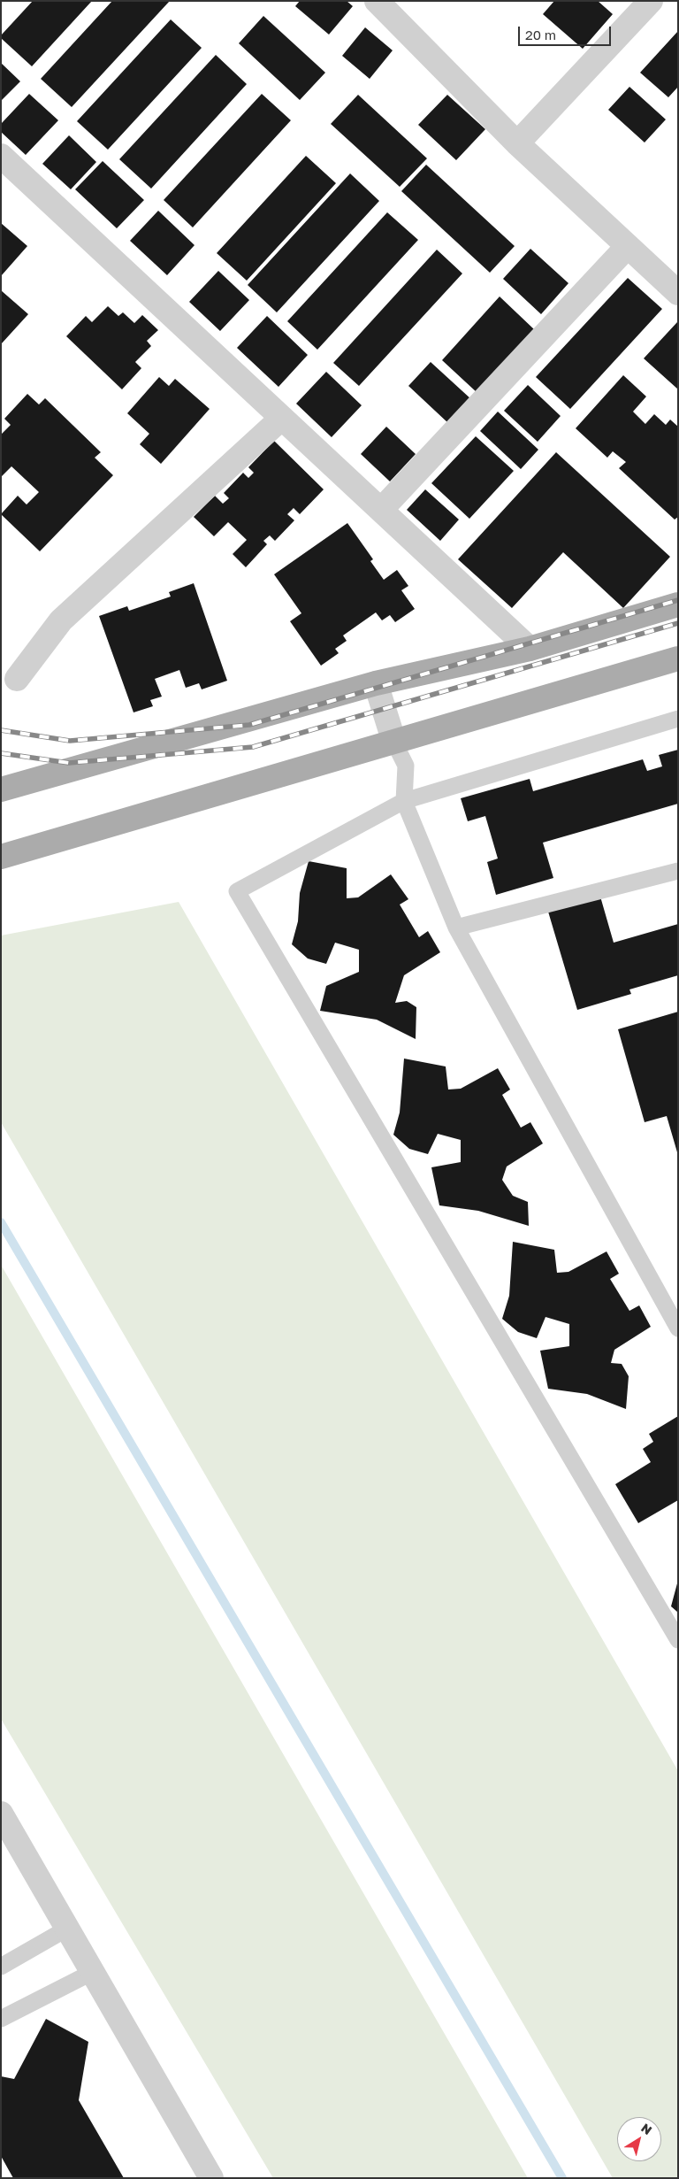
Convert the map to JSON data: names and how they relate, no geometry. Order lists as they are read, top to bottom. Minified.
{"scale_bar":"20 m","north":"top right"}
